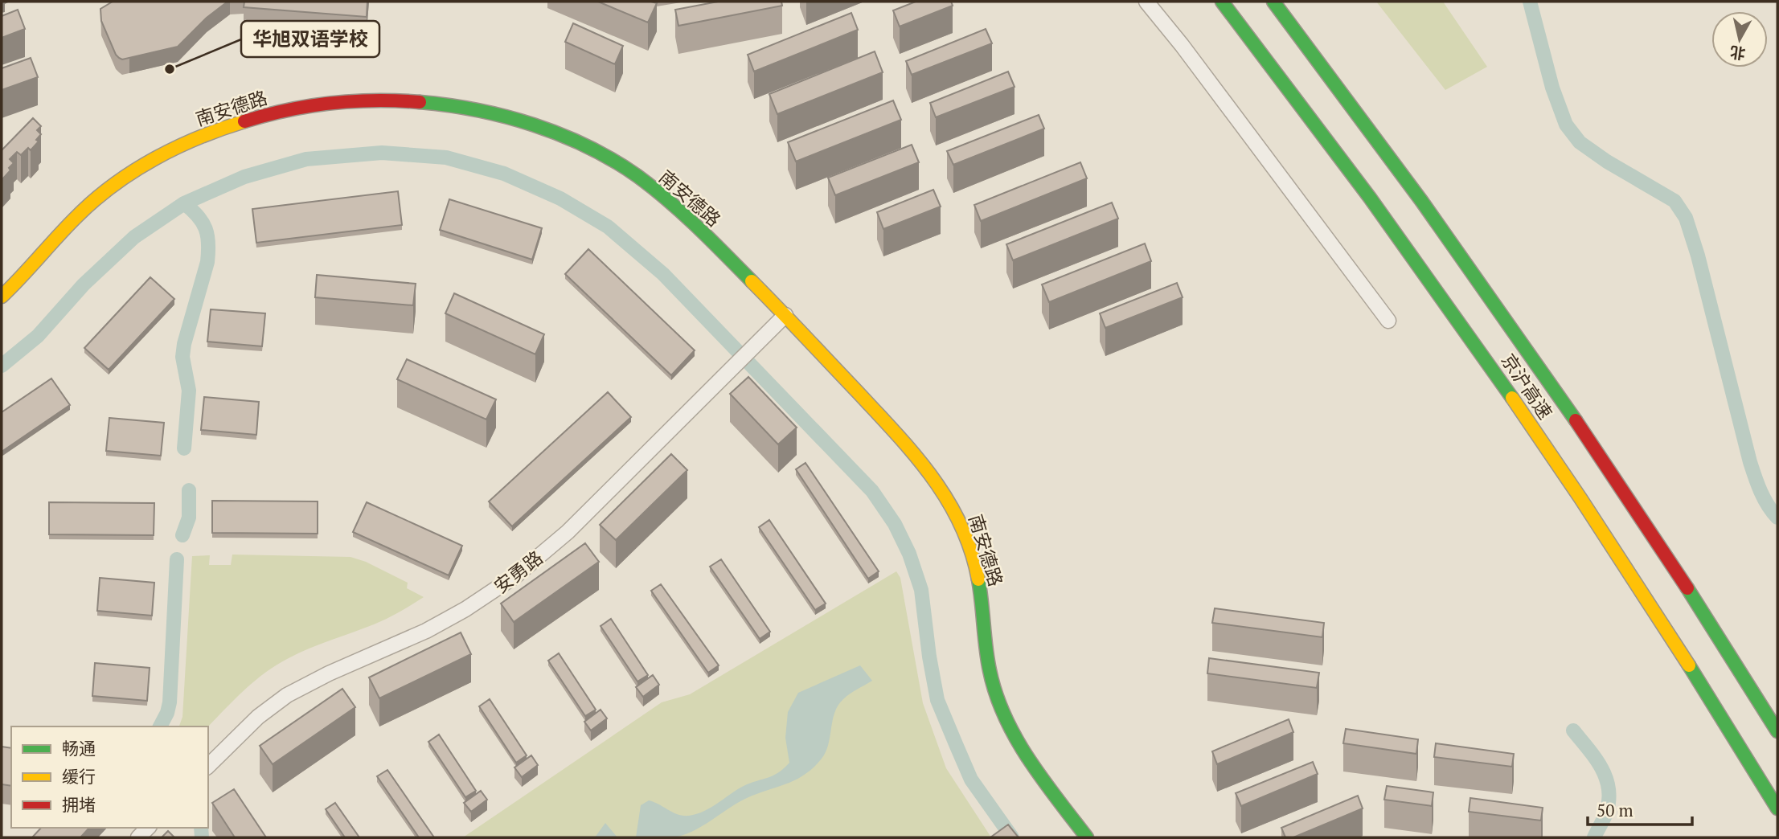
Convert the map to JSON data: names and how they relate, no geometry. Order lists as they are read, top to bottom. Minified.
{"streets":{"main road":["南安德路","京沪高速"],"street":["安勇路"]},"crossings":[["南安德路","安勇路"]],"places":["华旭双语学校"],"legend":["畅通","缓行","拥堵"],"scale_bar":"50 m","north":"bottom"}
